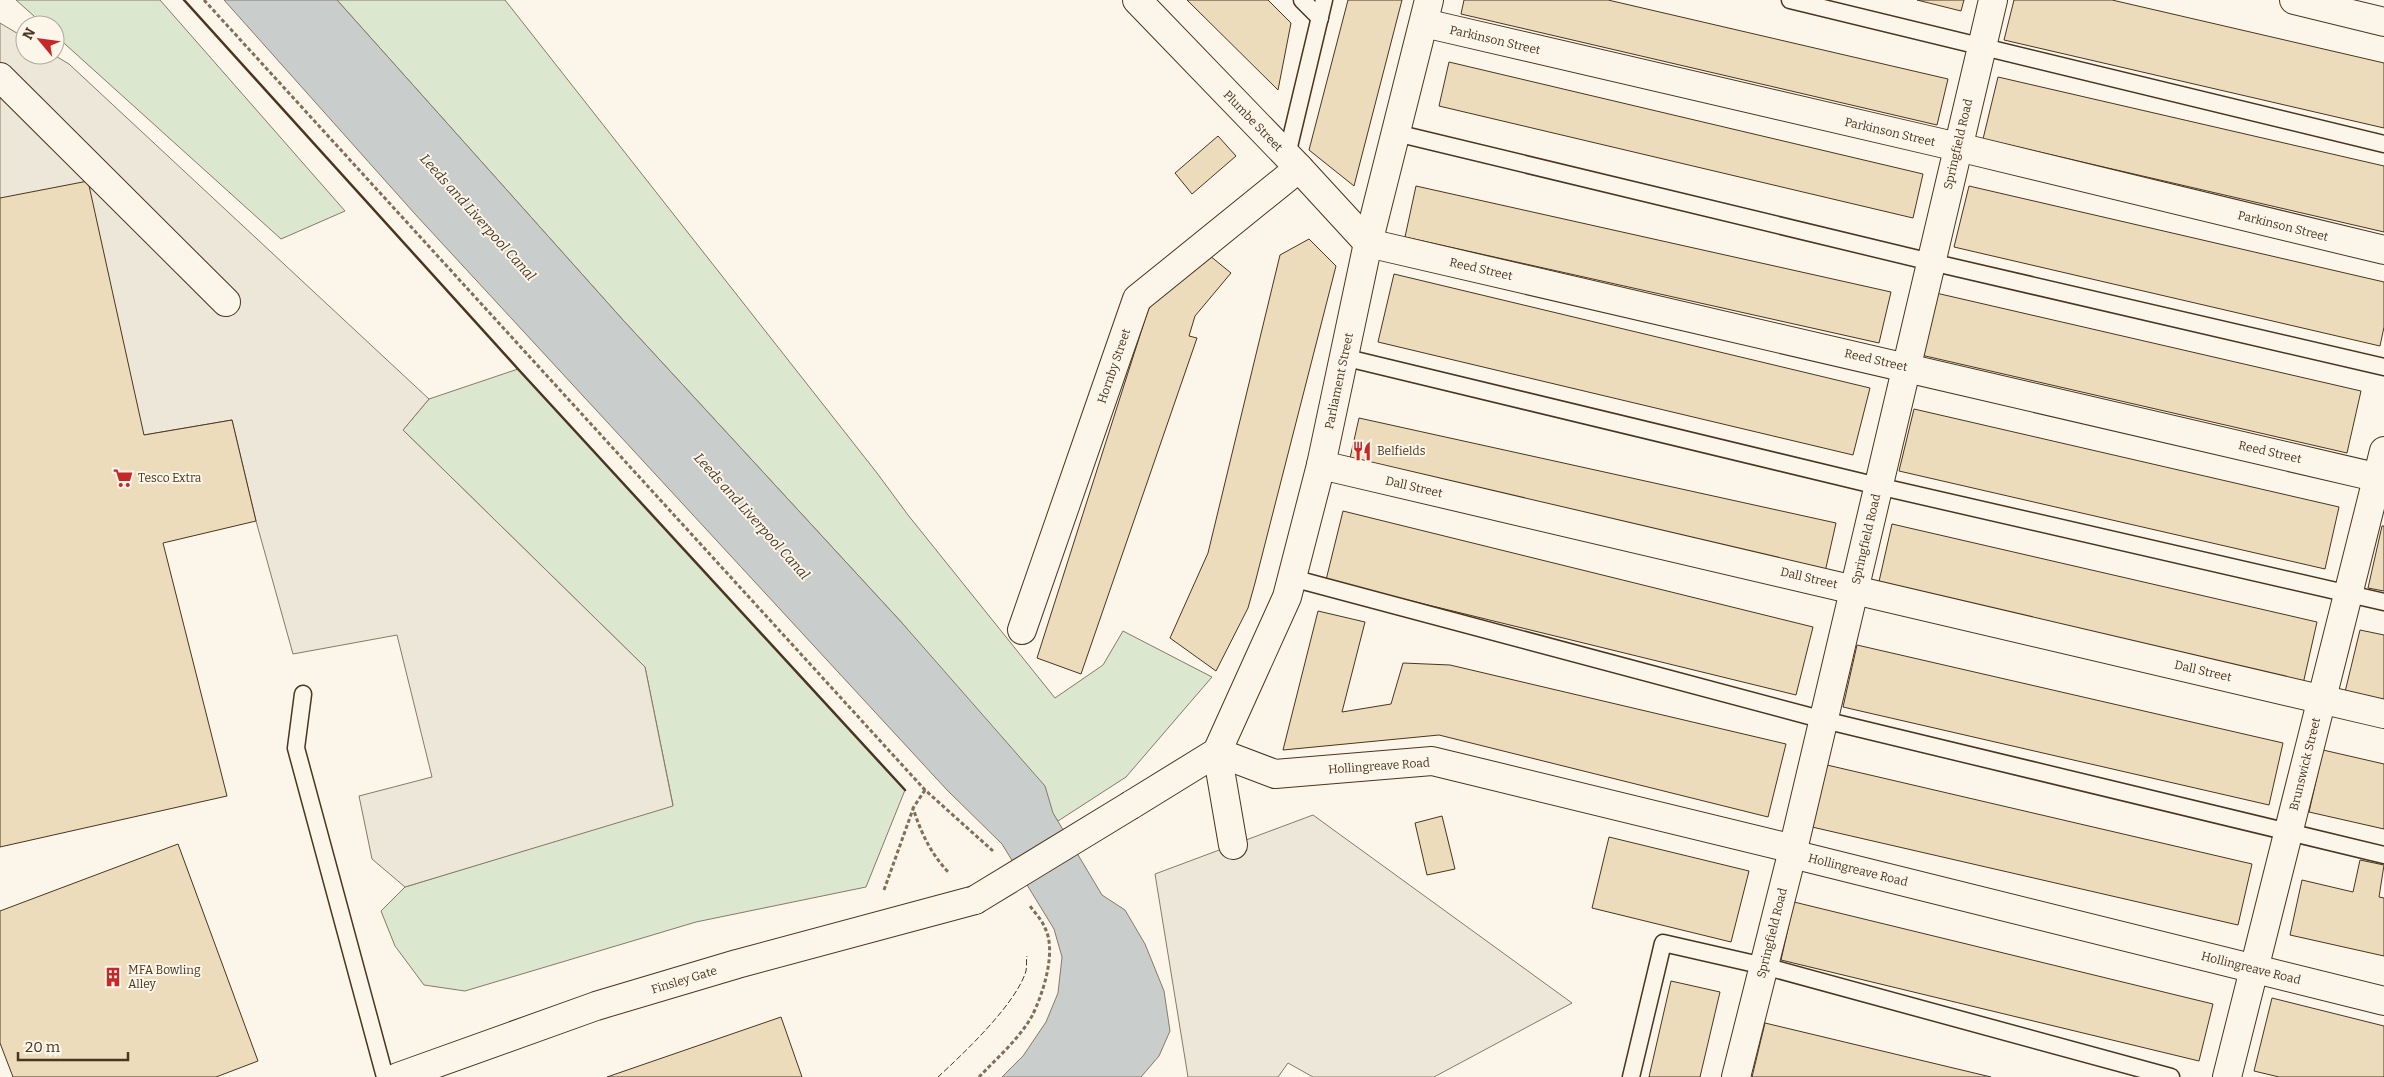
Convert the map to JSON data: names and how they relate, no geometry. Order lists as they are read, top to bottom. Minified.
{"streets":{"street":["Parkinson Street","Plumbe Street","Springfield Road","Reed Street","Hornby Street","Parliament Street","Dall Street","Brunswick Street","Hollingreave Road","Finsley Gate"]},"crossings":[["Parkinson Street","Springfield Road"],["Parkinson Street","Parliament Street"],["Plumbe Street","Reed Street"],["Plumbe Street","Hornby Street"],["Plumbe Street","Parliament Street"],["Springfield Road","Reed Street"],["Springfield Road","Dall Street"],["Springfield Road","Hollingreave Road"],["Reed Street","Parliament Street"],["Reed Street","Brunswick Street"],["Parliament Street","Dall Street"],["Parliament Street","Hollingreave Road"],["Parliament Street","Finsley Gate"],["Dall Street","Brunswick Street"],["Brunswick Street","Hollingreave Road"],["Hollingreave Road","Finsley Gate"]],"water":["Leeds and Liverpool Canal"],"places":{"restaurant":["Belfields"],"supermarket":["Tesco Extra"],"building":["MFA Bowling Alley"]},"scale_bar":"20 m","north":"top left"}
